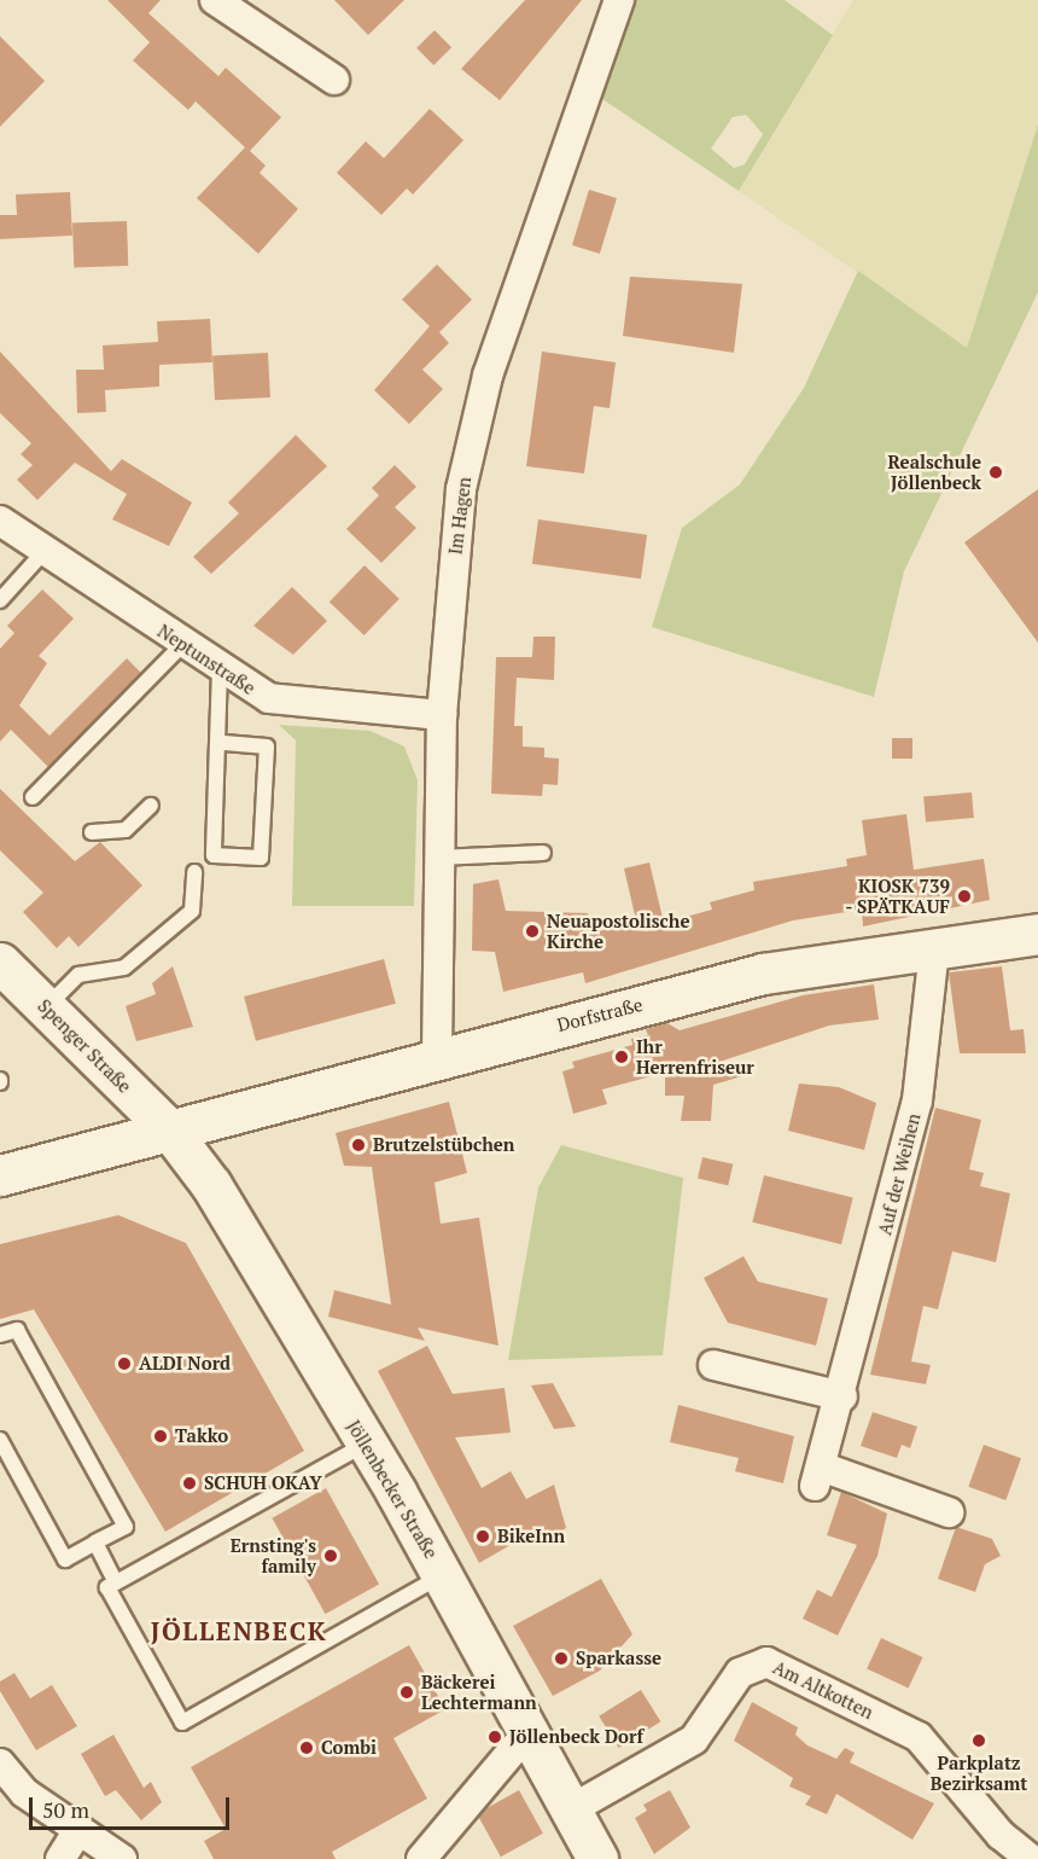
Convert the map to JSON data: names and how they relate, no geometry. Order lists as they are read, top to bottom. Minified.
{"streets":{"main road":["Dorfstraße","Spenger Straße","Jöllenbecker Straße"],"street":["Im Hagen","Neptunstraße","Auf der Weihen","Am Altkotten"]},"crossings":[["Im Hagen","Neptunstraße"],["Im Hagen","Dorfstraße"],["Dorfstraße","Spenger Straße"],["Dorfstraße","Auf der Weihen"],["Dorfstraße","Jöllenbecker Straße"],["Spenger Straße","Jöllenbecker Straße"],["Jöllenbecker Straße","Am Altkotten"]],"districts":["JÖLLENBECK"],"places":["Realschule Jöllenbeck","KIOSK 739 - SPÄTKAUF","Neuapostolische Kirche","Ihr Herrenfriseur","Brutzelstübchen","ALDI Nord","Takko","SCHUH OKAY","BikeInn","Ernsting's family","Sparkasse","Bäckerei Lechtermann","Jöllenbeck Dorf","Parkplatz Bezirksamt","Combi"],"scale_bar":"50 m"}
